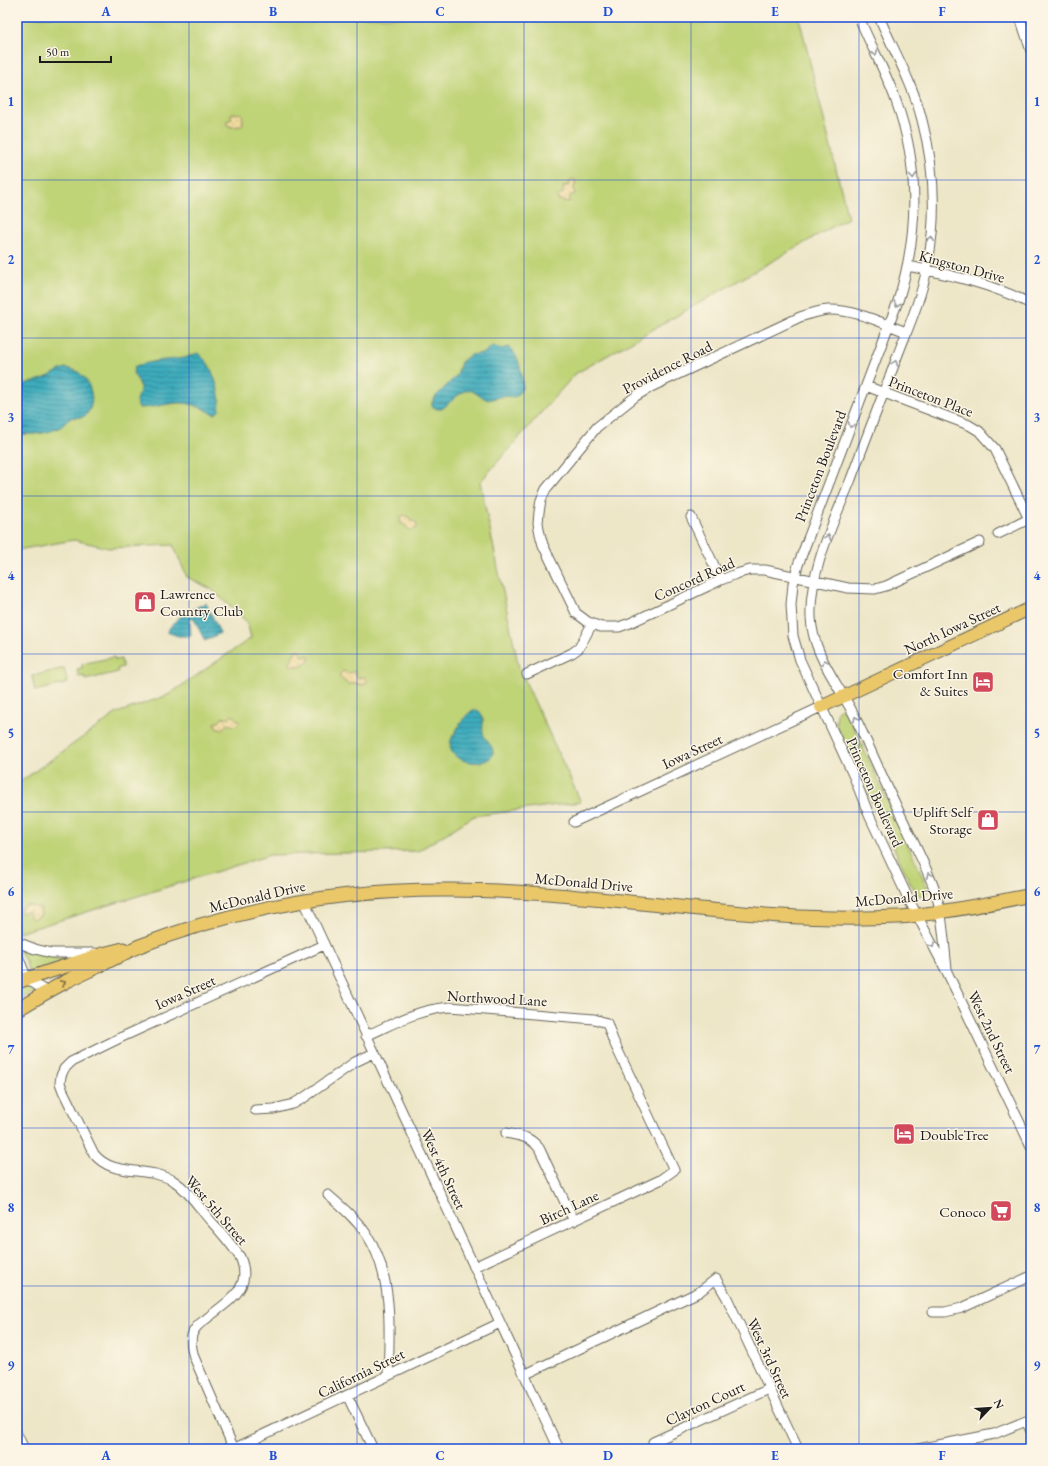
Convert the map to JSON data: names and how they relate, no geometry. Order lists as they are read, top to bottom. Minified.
{"streets":{"highway":["McDonald Drive"],"main road":["North Iowa Street"],"street":["Kingston Drive","Providence Road","Princeton Place","Princeton Boulevard","Concord Road","Iowa Street","Northwood Lane","West 2nd Street","West 4th Street","Birch Lane","West 5th Street","West 3rd Street","California Street","Clayton Court"]},"crossings":[["Kingston Drive","Princeton Boulevard"],["Providence Road","Princeton Boulevard"],["Providence Road","Concord Road"],["Princeton Place","Princeton Boulevard"],["Princeton Boulevard","Concord Road"],["Princeton Boulevard","North Iowa Street"],["Princeton Boulevard","Iowa Street"],["Princeton Boulevard","McDonald Drive"],["Princeton Boulevard","West 2nd Street"],["North Iowa Street","Iowa Street"],["Iowa Street","West 4th Street"],["Iowa Street","West 5th Street"],["McDonald Drive","West 2nd Street"],["McDonald Drive","West 4th Street"],["Northwood Lane","West 4th Street"],["Northwood Lane","Birch Lane"],["West 4th Street","Birch Lane"],["West 4th Street","West 3rd Street"],["West 4th Street","California Street"],["West 5th Street","California Street"],["West 3rd Street","Clayton Court"]],"places":{"shop":["Lawrence Country Club","Uplift Self Storage"],"hotel":["Comfort Inn & Suites","DoubleTree"],"supermarket":["Conoco"]},"scale_bar":"50 m","north":"top right","grid":{"columns":["A","B","C","D","E","F"],"rows":["1","2","3","4","5","6","7","8","9"]}}
